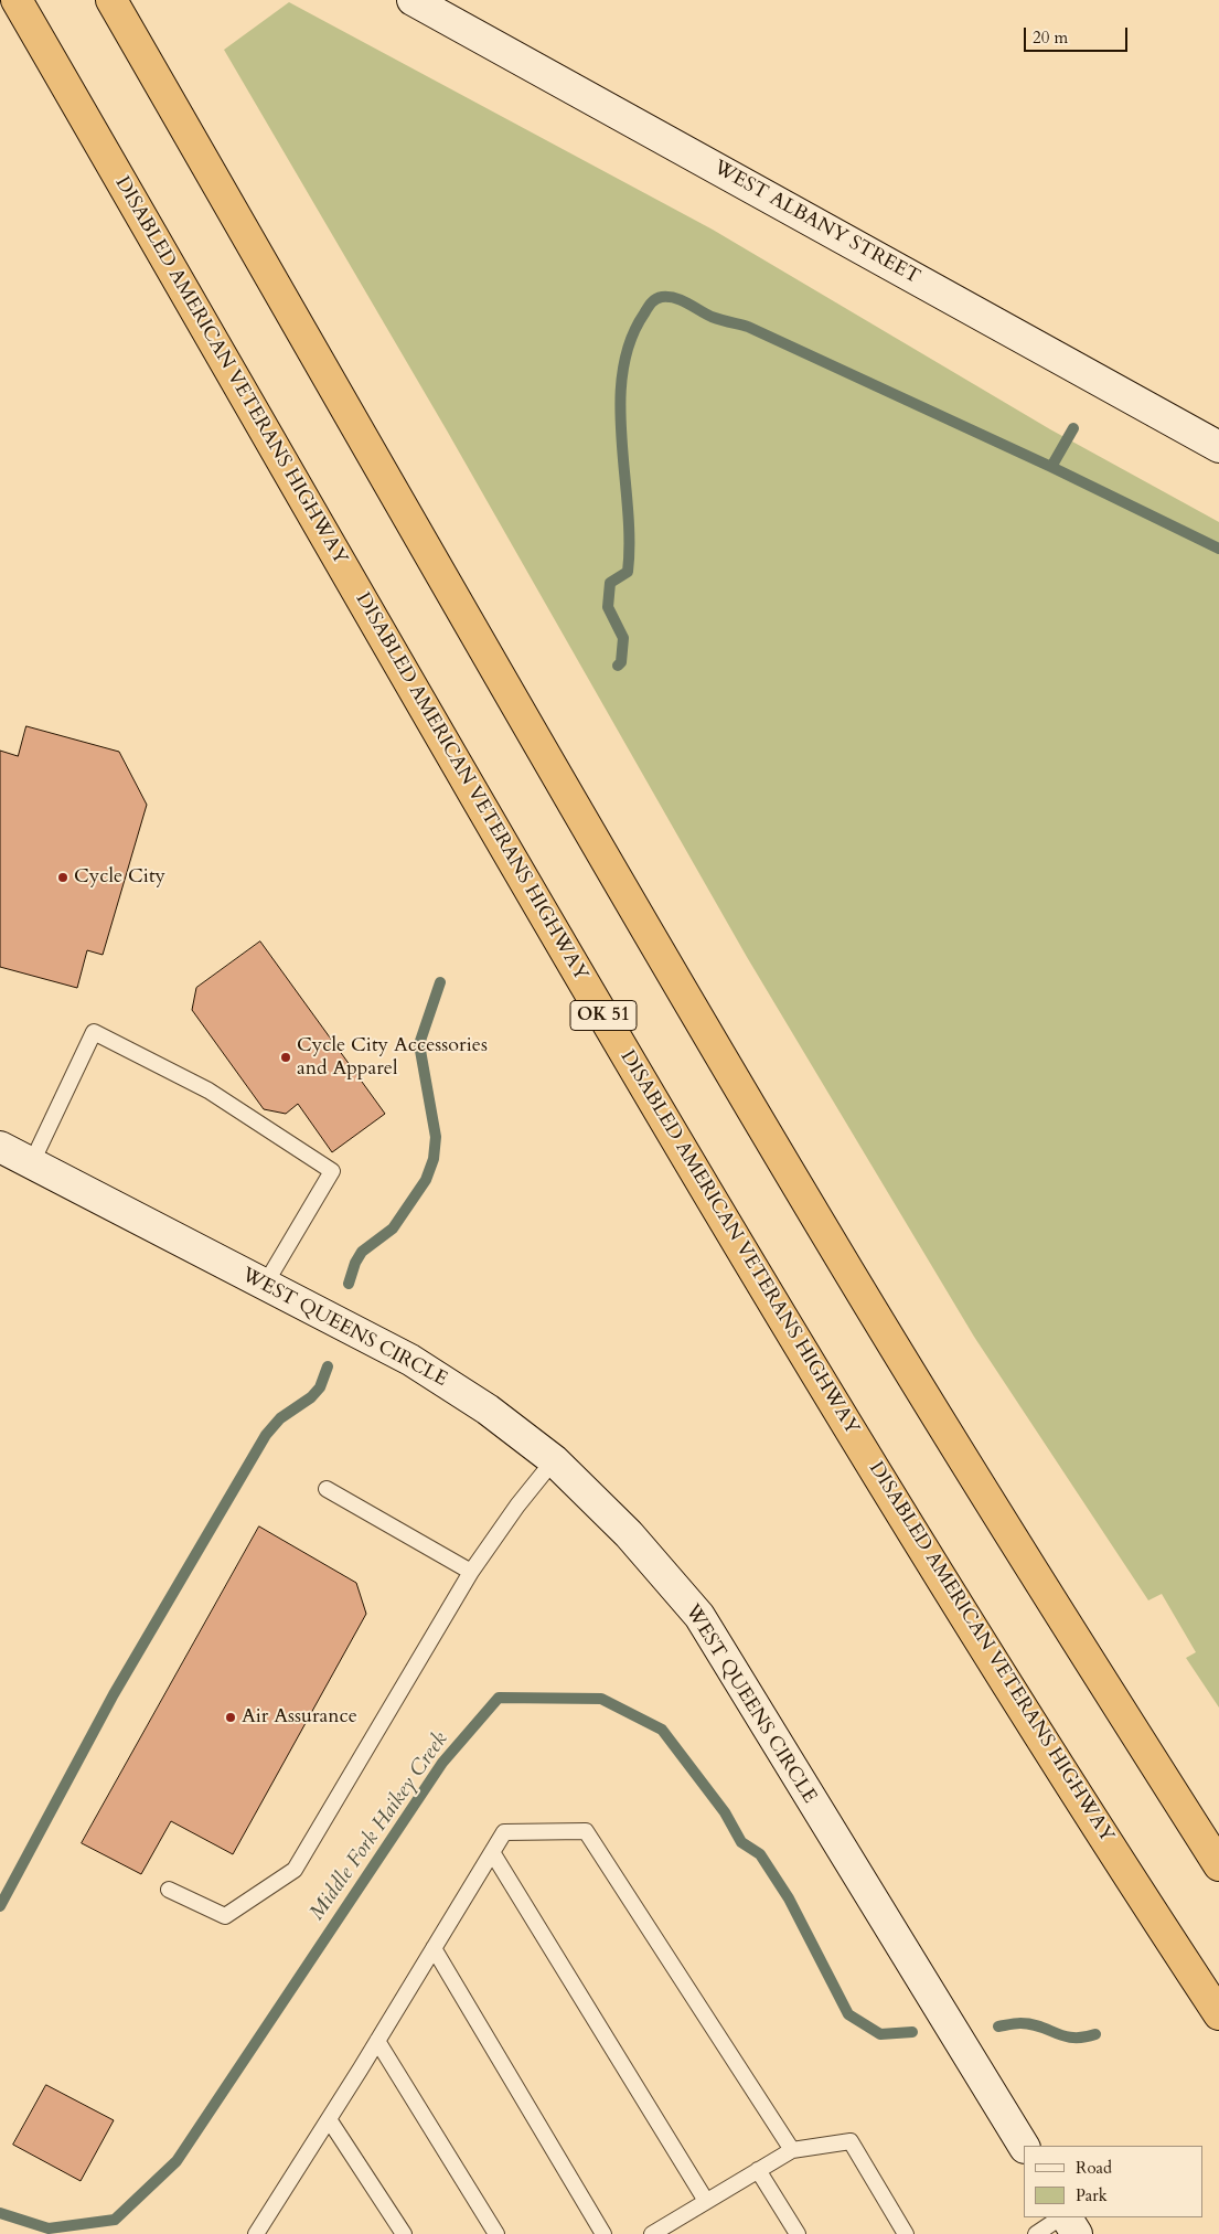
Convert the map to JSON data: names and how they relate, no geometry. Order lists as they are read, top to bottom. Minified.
{"streets":{"highway":["DISABLED AMERICAN VETERANS HIGHWAY","OK 51"],"street":["WEST ALBANY STREET","WEST QUEENS CIRCLE"]},"water":["Middle Fork Haikey Creek"],"places":["Cycle City","Cycle City Accessories and Apparel","Air Assurance"],"legend":["Road","Park"],"scale_bar":"20 m"}
